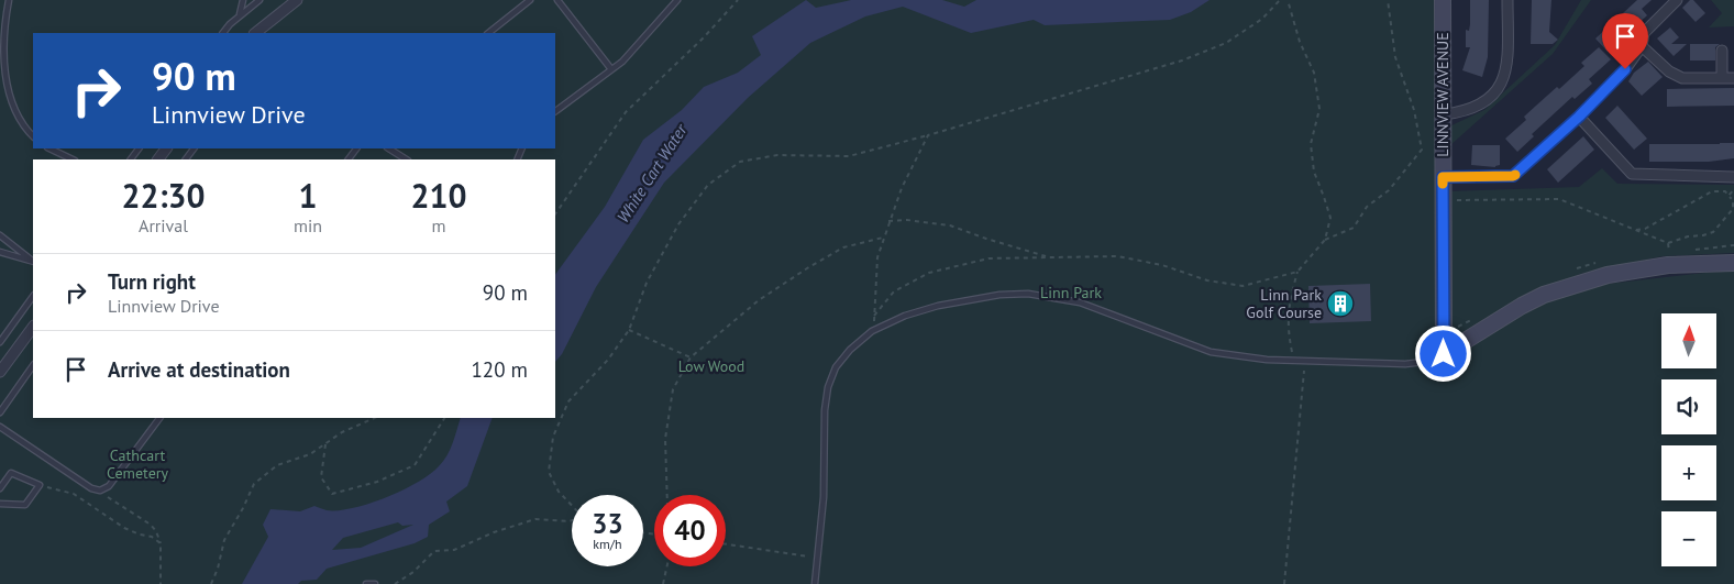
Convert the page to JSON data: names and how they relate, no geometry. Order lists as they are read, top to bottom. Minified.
{"streets":{"street":["LINNVIEW AVENUE"]},"water":["White Cart Water"],"parks":["Linn Park","Low Wood","Cathcart Cemetery"],"places":{"building":["Linn Park Golf Course"]},"north":"top","page":{"turn":["90 m","Linnview Drive"],"eta":["22:30","Arrival","1","min","210","m"],"list":[{"name":"Turn right","note":"Linnview Drive","value":"90 m"},{"name":"Arrive at destination","value":"120 m"}],"map_buttons":["+","−"],"speed":"33 km/h","limit":"40"}}
